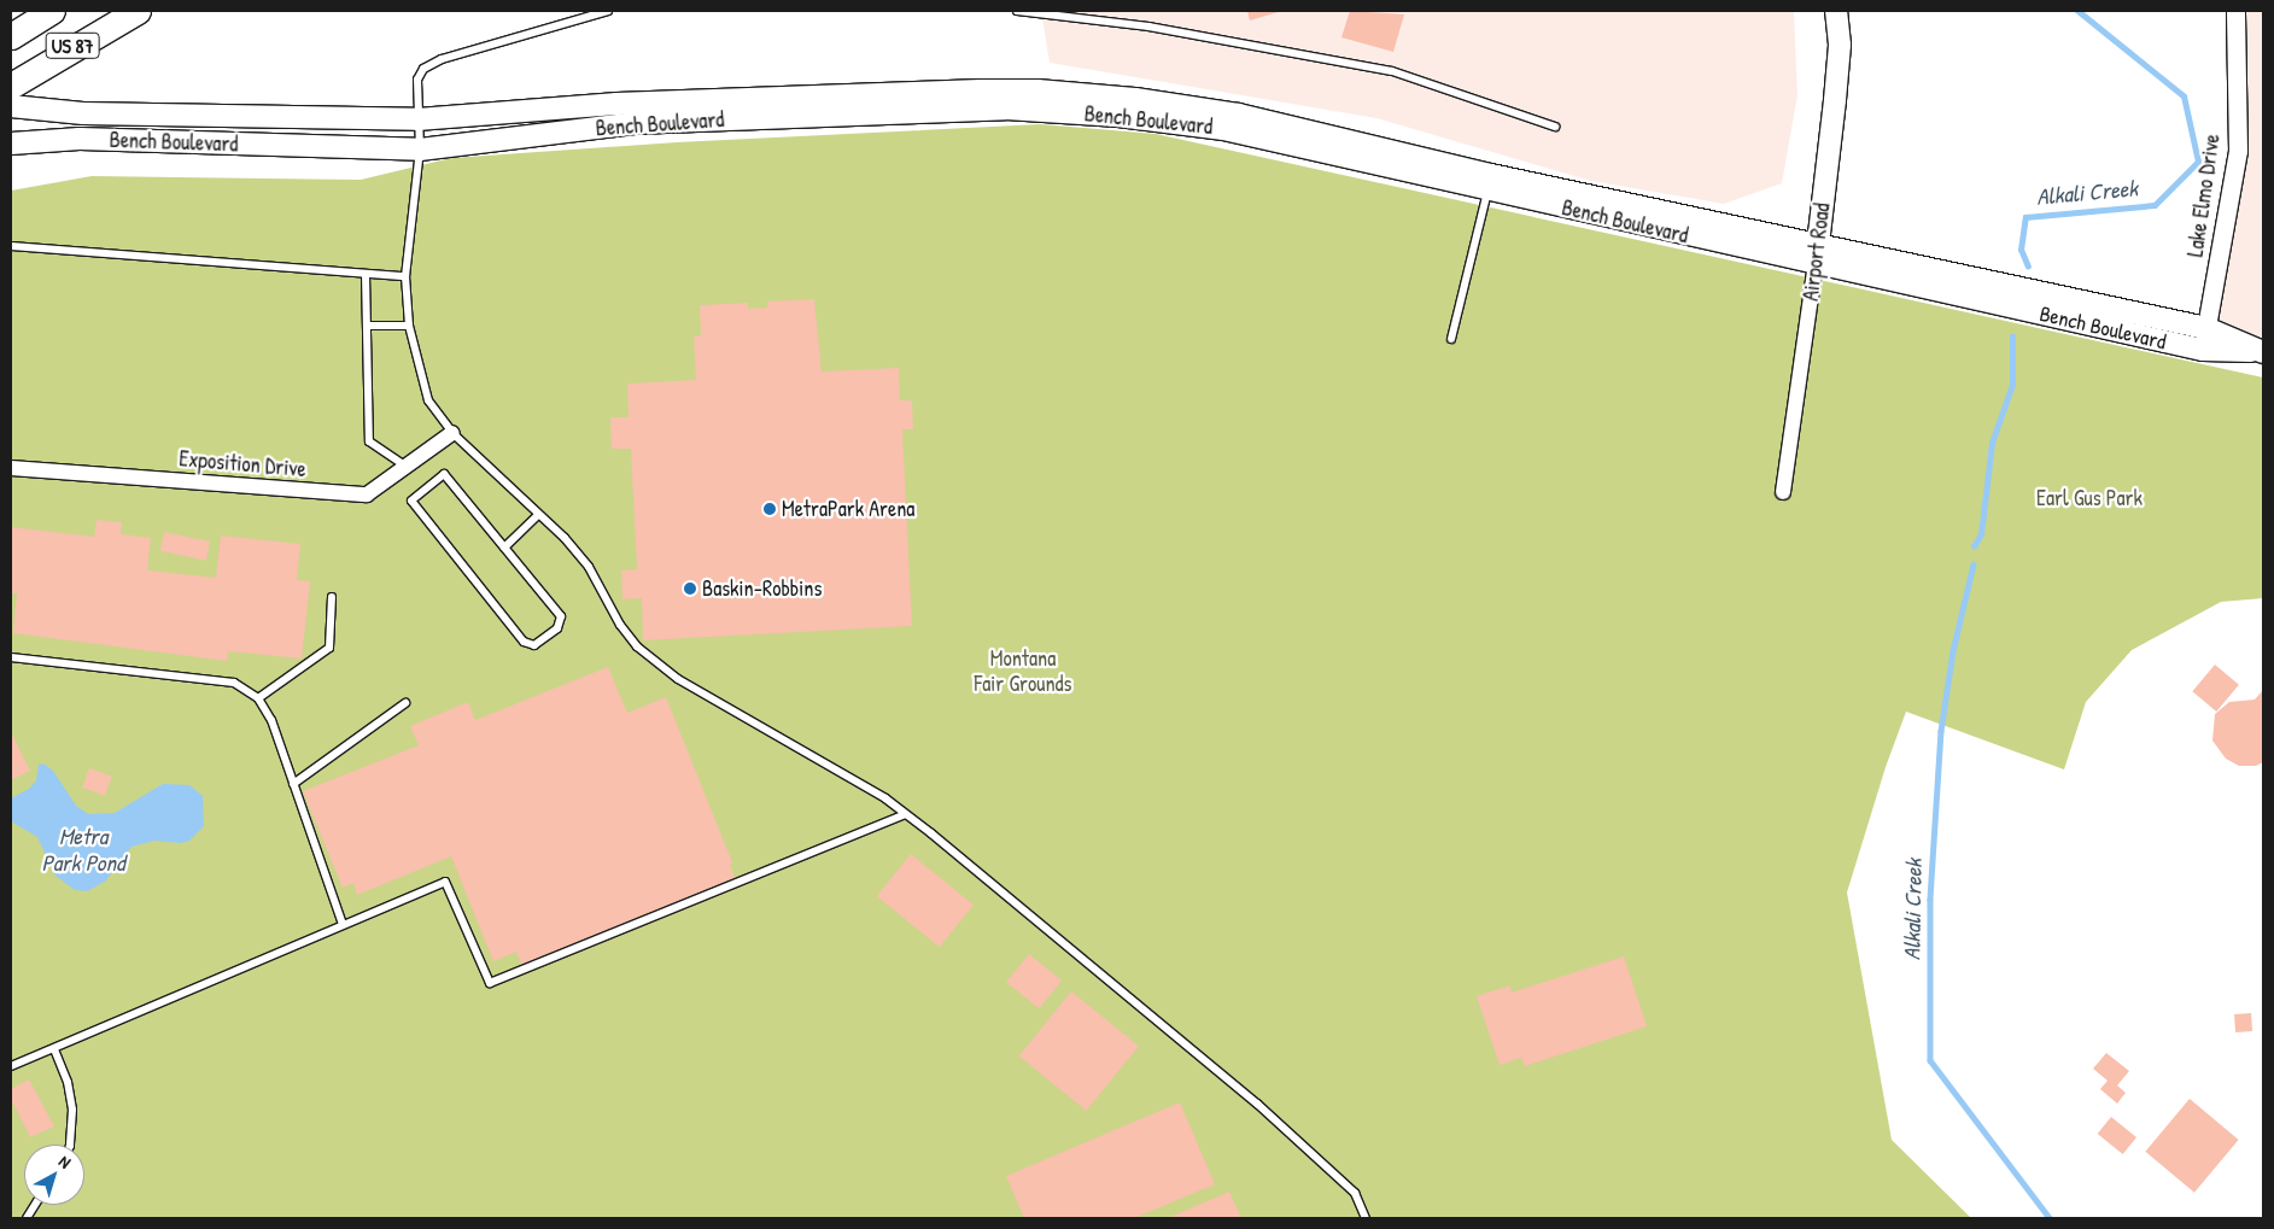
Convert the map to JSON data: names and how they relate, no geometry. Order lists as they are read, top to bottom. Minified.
{"streets":{"highway":["US 87"],"main road":["Bench Boulevard","Airport Road"],"street":["Lake Elmo Drive","Exposition Drive"]},"crossings":[["Bench Boulevard","Lake Elmo Drive"],["Bench Boulevard","Airport Road"]],"water":["Alkali Creek","Metra Park Pond"],"parks":["Earl Gus Park","Montana Fair Grounds"],"places":["MetraPark Arena","Baskin-Robbins"],"north":"top right"}
